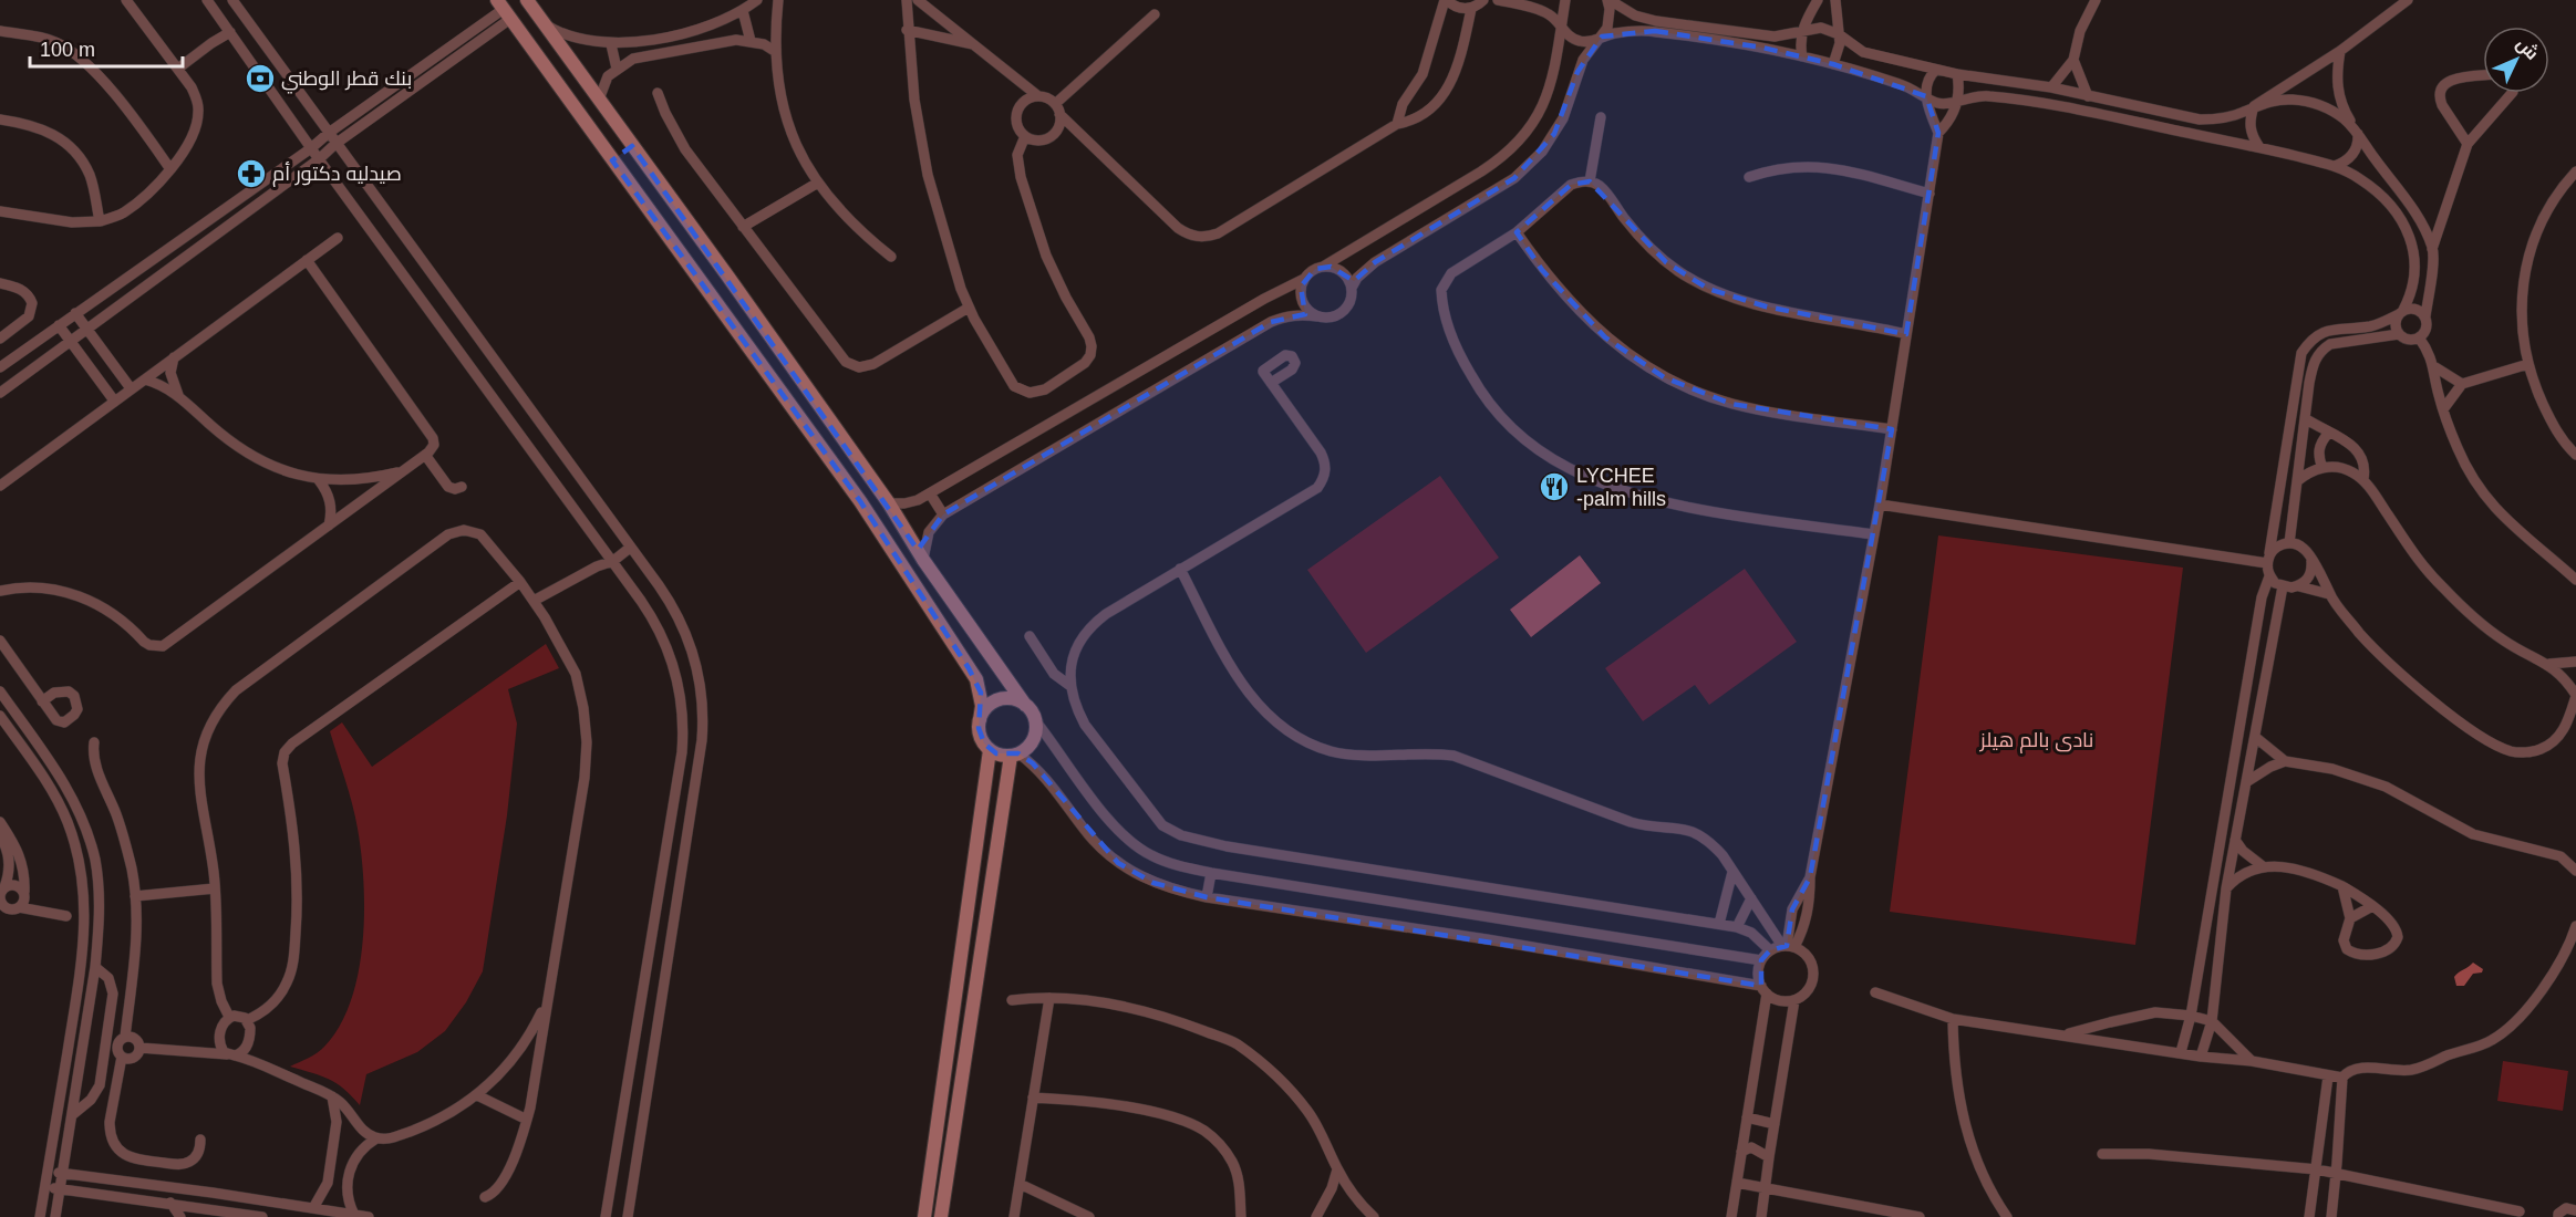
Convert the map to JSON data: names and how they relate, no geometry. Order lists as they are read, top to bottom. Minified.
{"parks":["نادى بالم هيلز"],"places":{"bank":["بنك قطر الوطني"],"pharmacy":["صيدليه دكتور أم"],"restaurant":["LYCHEE -palm hills"]},"scale_bar":"100 m","north":"top right"}
